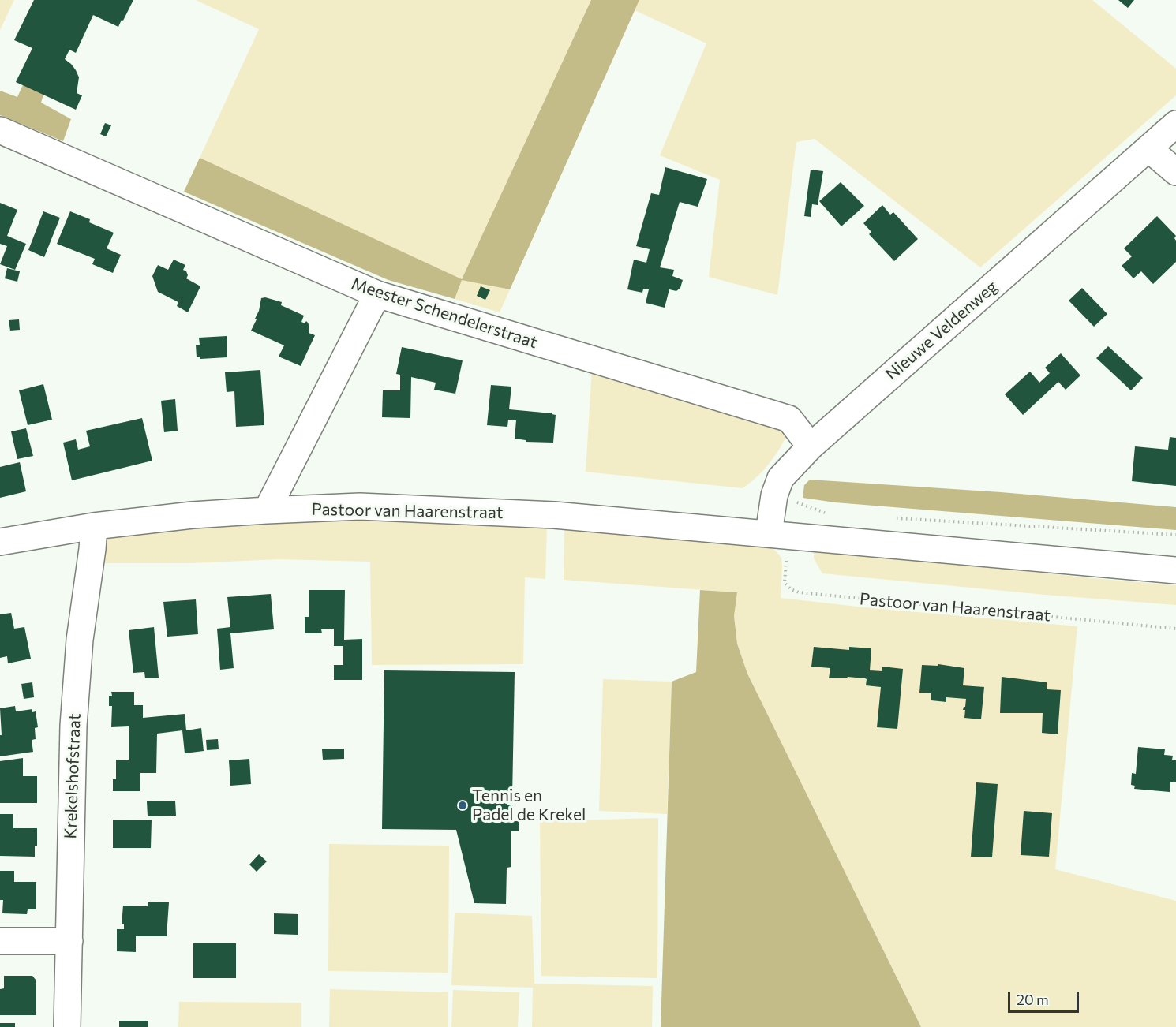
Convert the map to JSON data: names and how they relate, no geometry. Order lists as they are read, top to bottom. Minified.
{"streets":{"street":["Meester Schendelerstraat","Nieuwe Veldenweg","Pastoor van Haarenstraat","Krekelshofstraat"]},"crossings":[["Meester Schendelerstraat","Nieuwe Veldenweg"],["Nieuwe Veldenweg","Pastoor van Haarenstraat"],["Pastoor van Haarenstraat","Krekelshofstraat"]],"places":["Tennis en Padel de Krekel"],"scale_bar":"20 m"}
